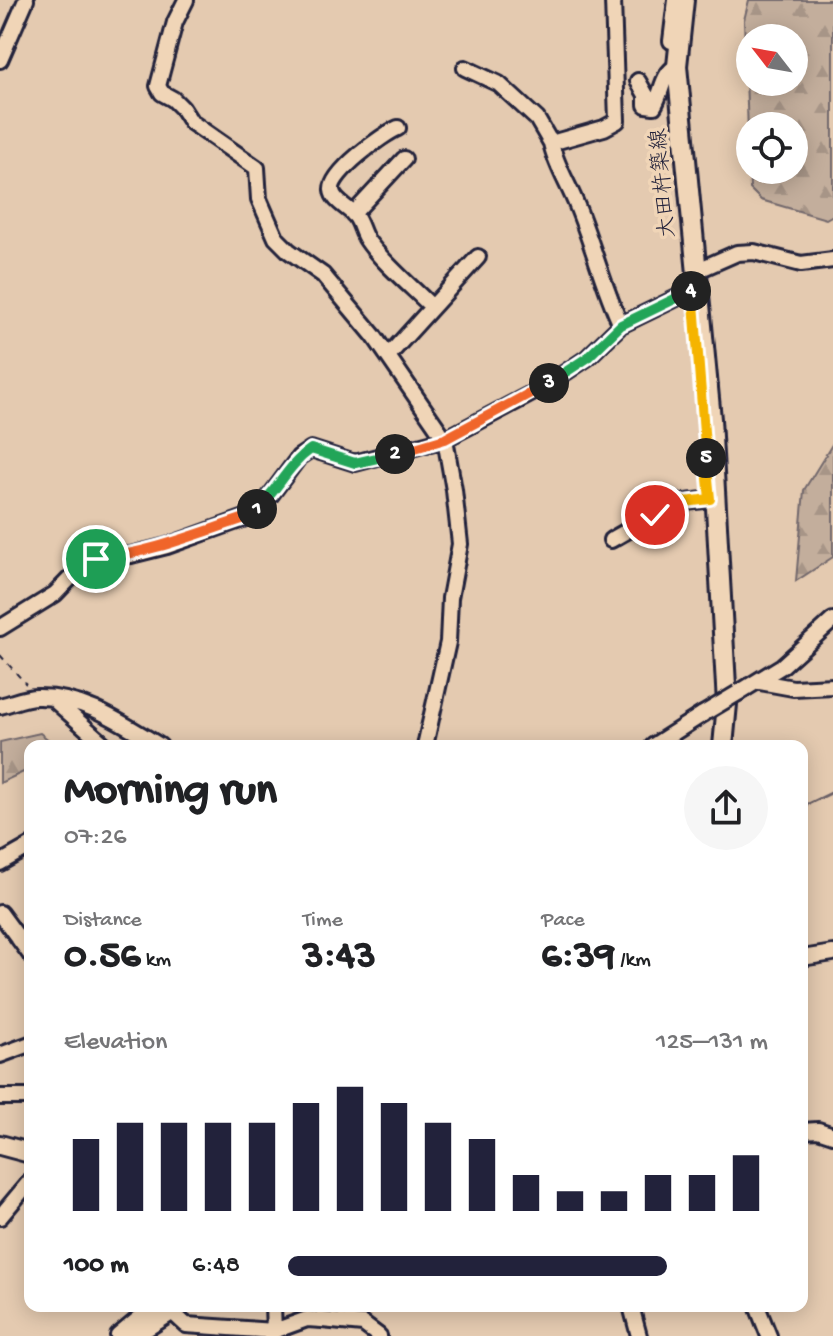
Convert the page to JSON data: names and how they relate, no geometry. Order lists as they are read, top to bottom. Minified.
{"streets":{"main road":["大田杵築線"]},"north":"top left","page":{"pins":["4","3","2","5","1"],"heading":["Morning run","07:26"],"stats":[["Distance","0.56 km"],["Time","3:43"],["Pace","6:39 /km"]],"chart":["Elevation","125–131 m"],"list":[{"name":"100 m","note":"6:48"}]}}
